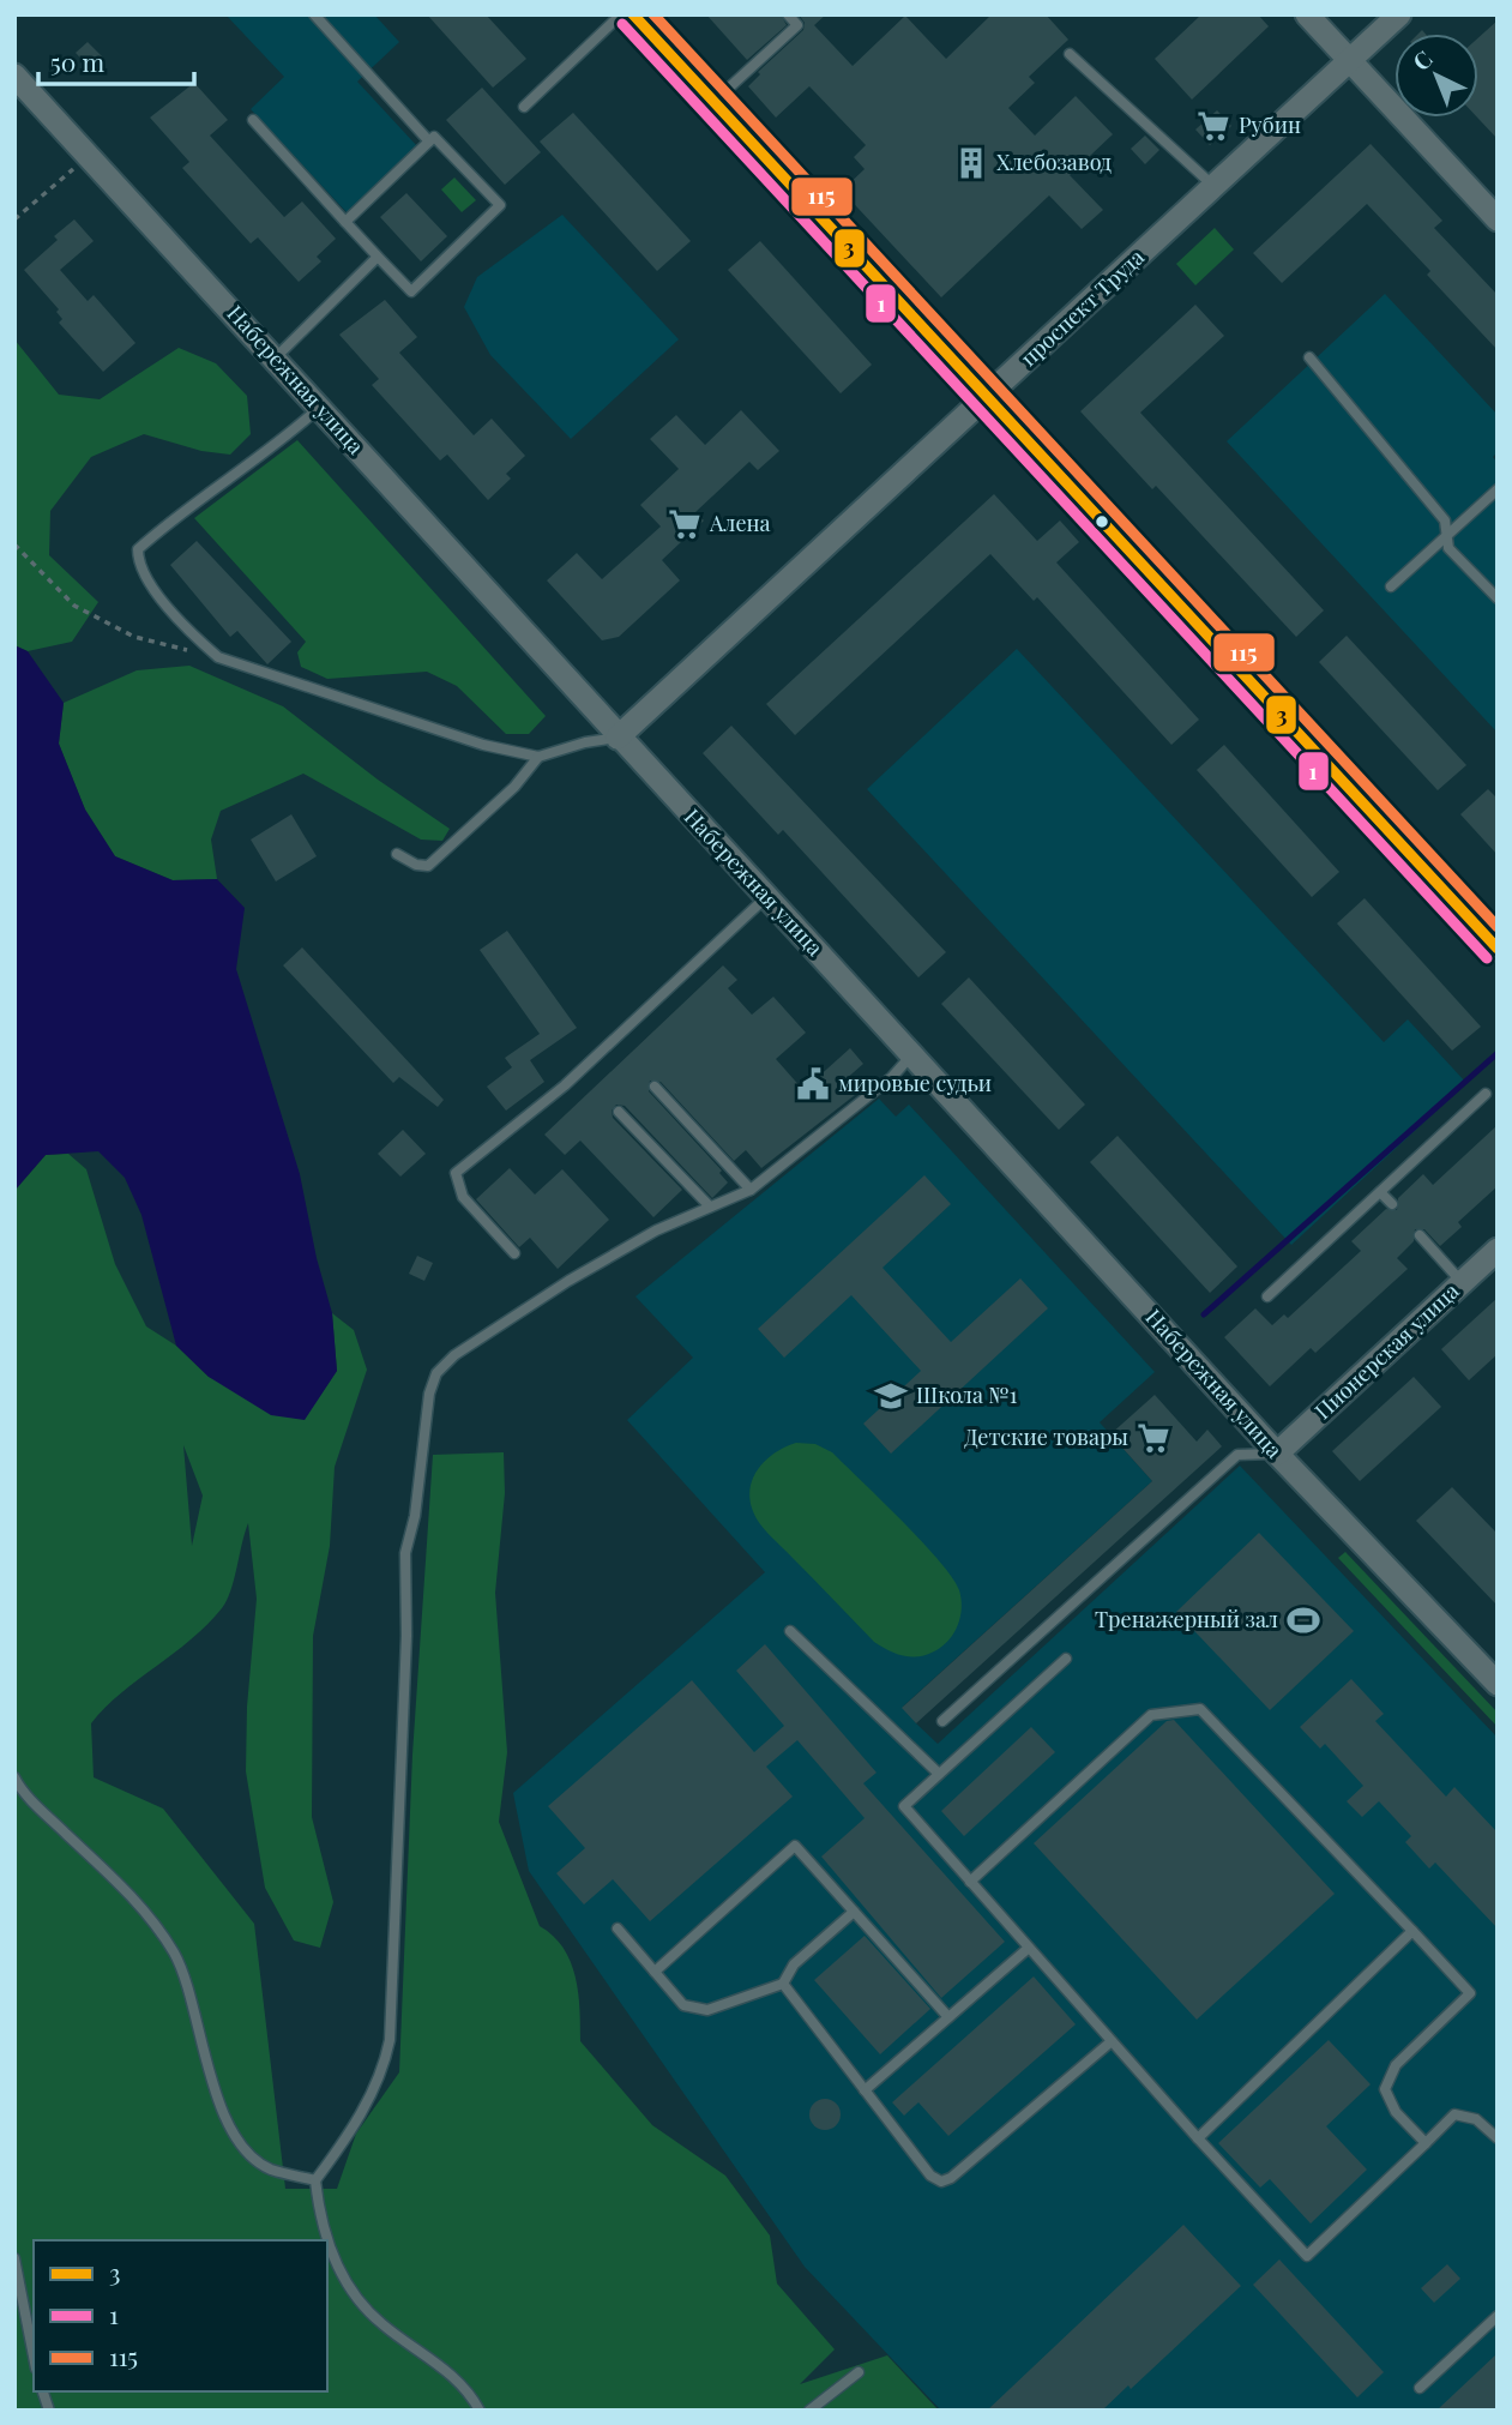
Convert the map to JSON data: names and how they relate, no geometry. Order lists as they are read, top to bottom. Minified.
{"streets":{"street":["проспект Труда","Набережная улица","Пионерская улица"]},"crossings":[["проспект Труда","Набережная улица"],["Набережная улица","Пионерская улица"]],"places":{"supermarket":["Рубин","Алена","Детские товары"],"building":["Хлебозавод"],"public building":["мировые судьи"],"school or university":["Школа №1"],"sports":["Тренажерный зал"]},"lines":["transit line 3","transit line 115","transit line 1"],"legend":["3","1","115"],"scale_bar":"50 m","north":"top left"}
